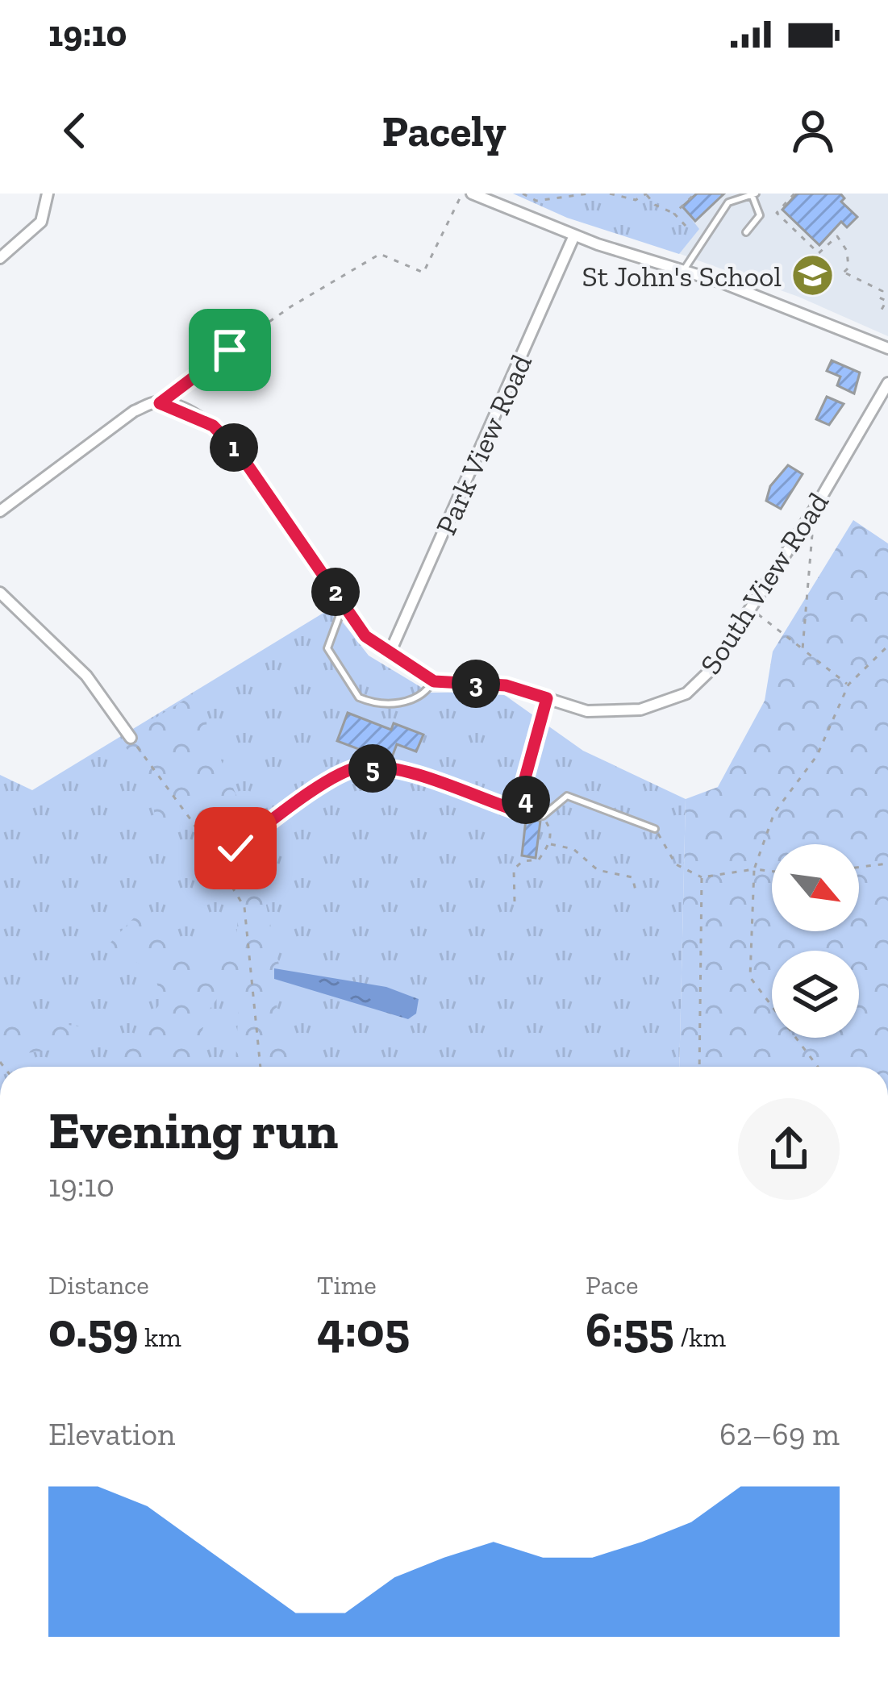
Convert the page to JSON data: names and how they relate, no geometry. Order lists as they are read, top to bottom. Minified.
{"streets":{"street":["Park View Road","South View Road"]},"places":{"school or university":["St John's School"]},"north":"bottom right","page":{"status":"19:10","header":"Pacely","pins":["1","2","3","5","4"],"heading":["Evening run","19:10"],"stats":[["Distance","0.59 km"],["Time","4:05"],["Pace","6:55 /km"]],"chart":["Elevation","62–69 m"]}}
